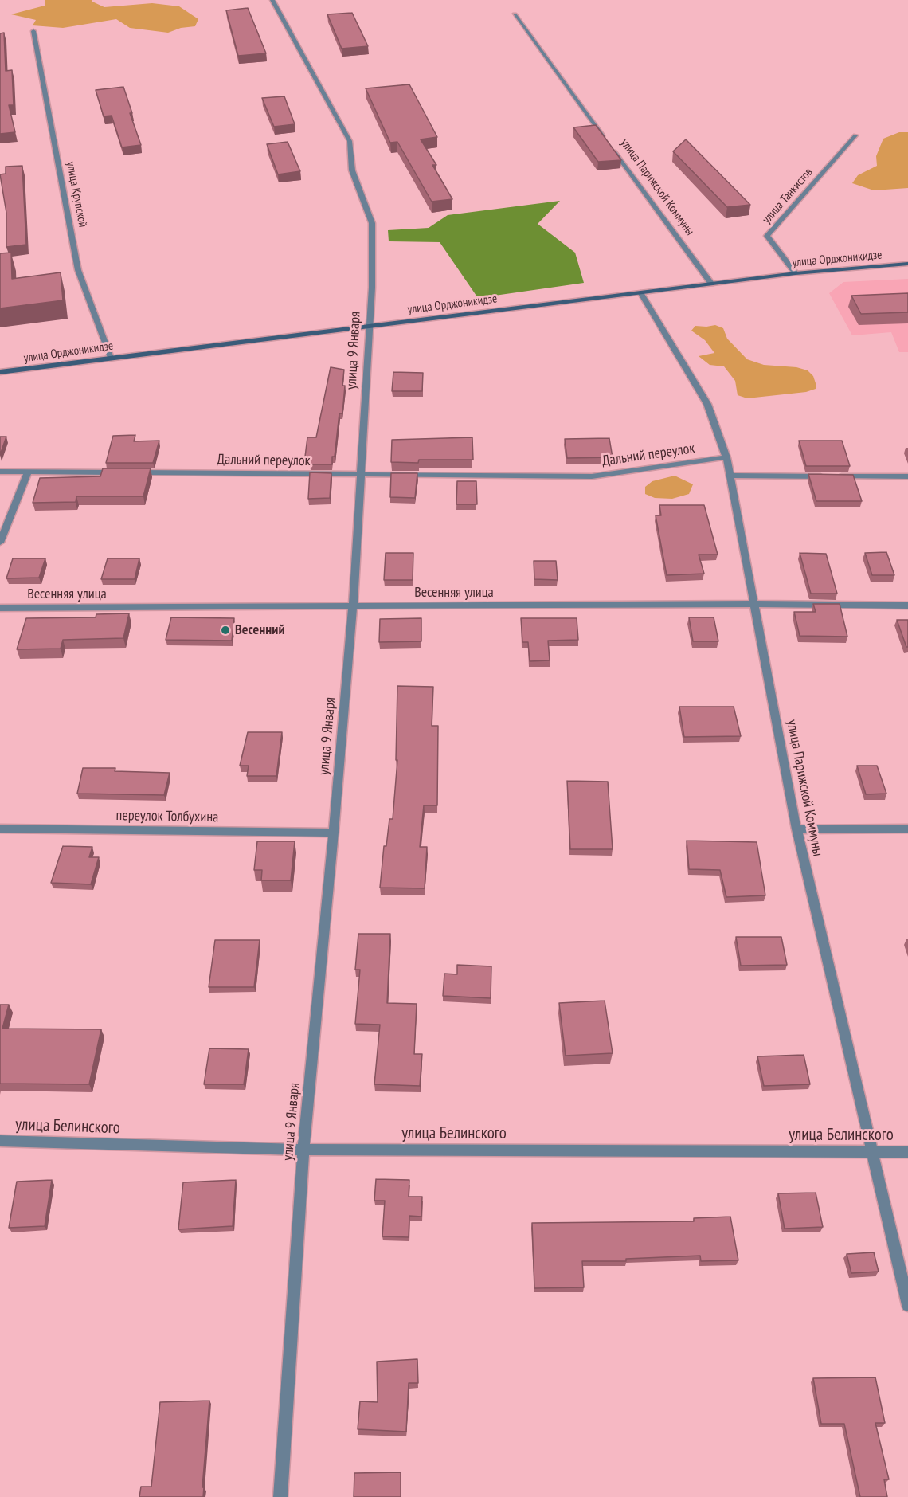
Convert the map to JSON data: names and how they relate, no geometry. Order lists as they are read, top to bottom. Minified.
{"streets":{"main road":["улица Орджоникидзе"],"street":["улица Парижской Коммуны","улица Крупской","улица Танкистов","улица 9 Января","Дальний переулок","Весенняя улица","переулок Толбухина","улица Белинского"]},"crossings":[["улица Парижской Коммуны","улица Орджоникидзе"],["улица Парижской Коммуны","Дальний переулок"],["улица Парижской Коммуны","Весенняя улица"],["улица Парижской Коммуны","улица Белинского"],["улица Крупской","улица Орджоникидзе"],["улица Танкистов","улица Орджоникидзе"],["улица Орджоникидзе","улица 9 Января"],["улица 9 Января","Дальний переулок"],["улица 9 Января","Весенняя улица"],["улица 9 Января","переулок Толбухина"],["улица 9 Января","улица Белинского"]],"places":["Весенний"]}
